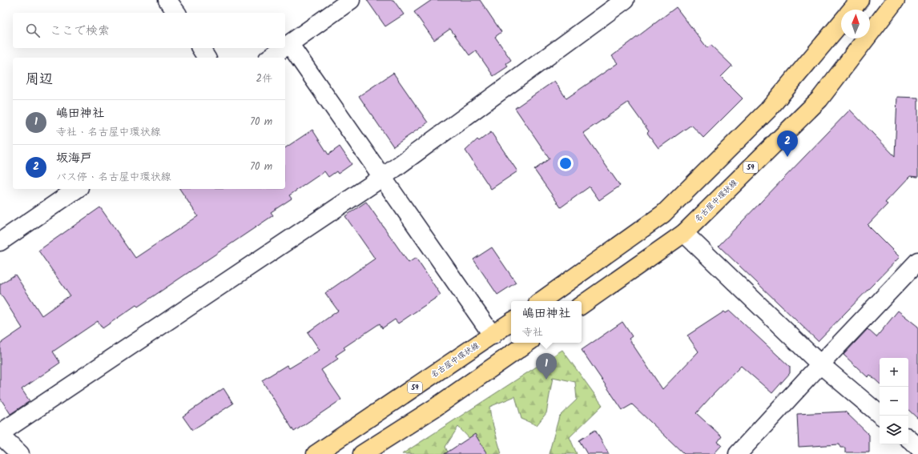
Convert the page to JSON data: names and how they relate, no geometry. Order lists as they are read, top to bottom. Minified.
{"streets":{"main road":["59","名古屋中環状線"]},"north":"top","page":{"search":"ここで検索","heading":["周辺","2件"],"list":[{"mark":"1","name":"嶋田神社","note":"寺社 · 名古屋中環状線","value":"70 m"},{"mark":"2","name":"坂海戸","note":"バス停 · 名古屋中環状線","value":"70 m"}],"pins":["2","1"],"popup":["嶋田神社","寺社"],"map_buttons":["+","−"]}}
